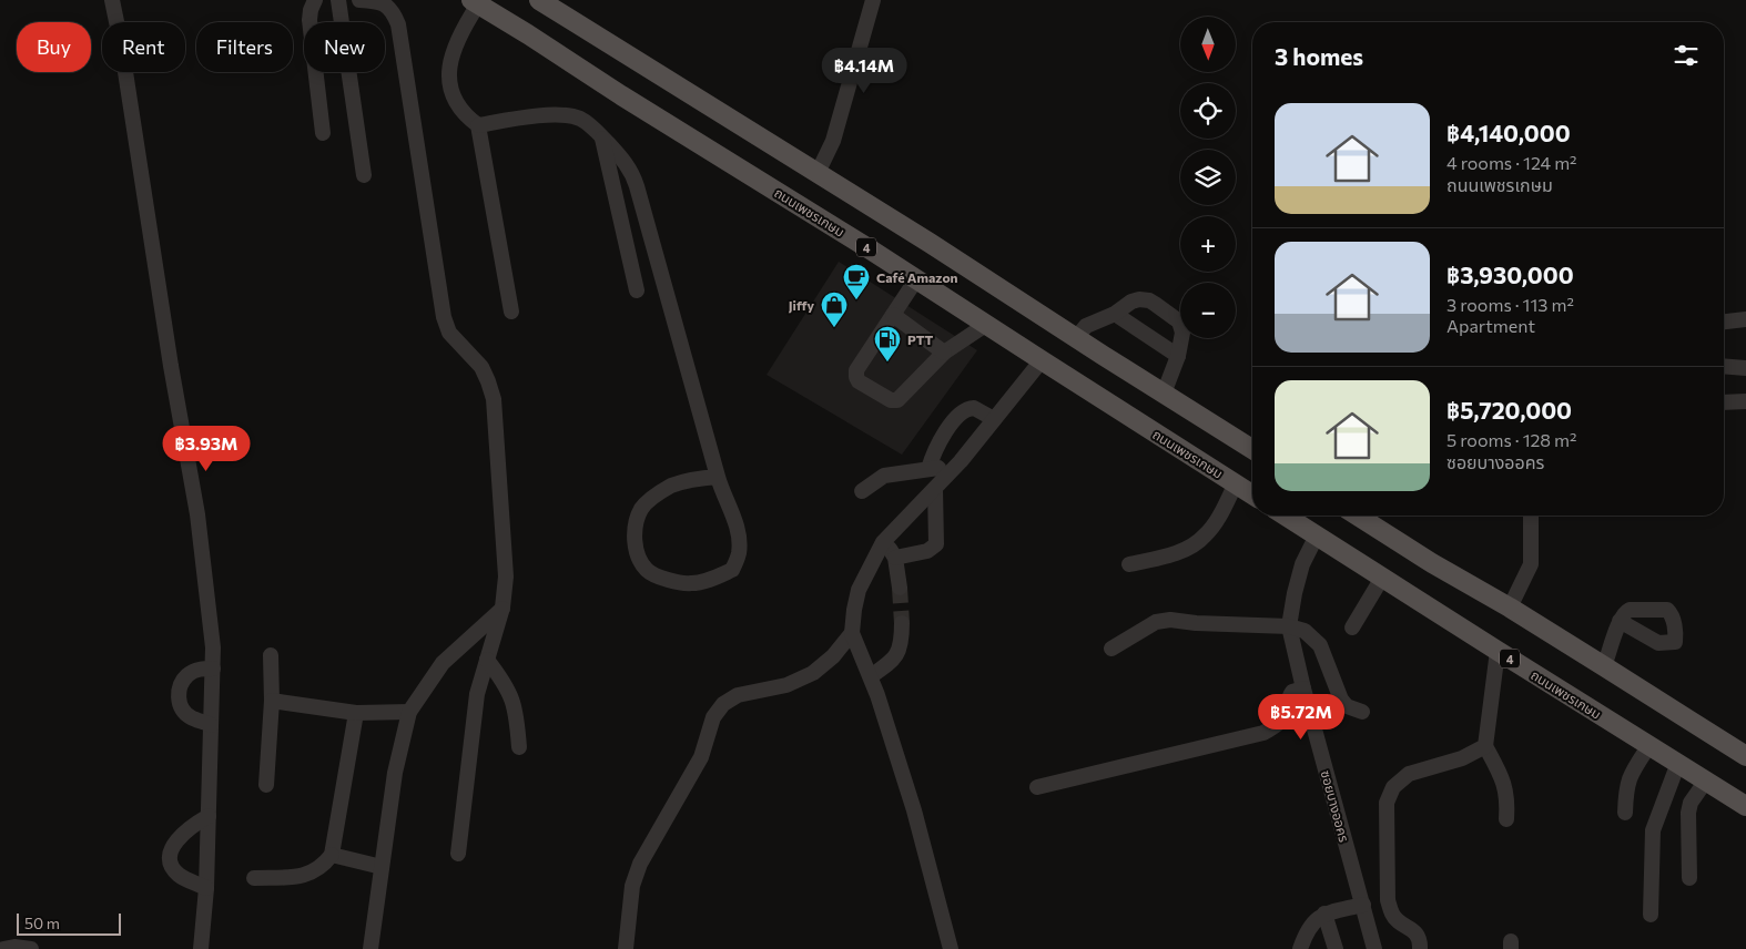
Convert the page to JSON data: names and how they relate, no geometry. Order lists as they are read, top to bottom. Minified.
{"streets":{"main road":["ถนนเพชรเกษม","4"],"street":["ซอยบางออคร"]},"crossings":[["ถนนเพชรเกษม","ซอยบางออคร"]],"places":{"cafe":["Café Amazon"],"shop":["Jiffy"],"fuel station":["PTT"]},"scale_bar":"50 m","north":"bottom","page":{"map_buttons":["+","−"],"chip":["Buy","Rent","Filters","New"],"heading":"3 homes","price":["฿4.14M","฿3.93M","฿5.72M"],"list":[{"name":"฿4,140,000","note":"4 rooms · 124 m² · ถนนเพชรเกษม"},{"name":"฿3,930,000","note":"3 rooms · 113 m² · Apartment"},{"name":"฿5,720,000","note":"5 rooms · 128 m² · ซอยบางออคร"}],"scale":"50 m"}}
